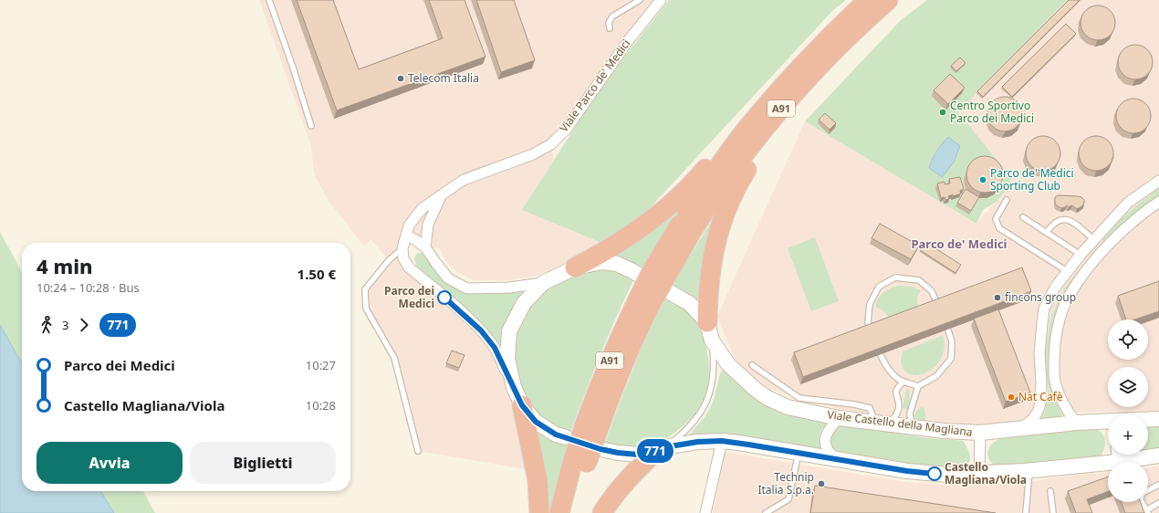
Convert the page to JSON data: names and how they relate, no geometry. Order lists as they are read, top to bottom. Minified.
{"streets":{"highway":["A91"],"street":["Viale Parco de' Medici","Viale Castello della Magliana"]},"districts":["Parco de' Medici"],"places":["Telecom Italia","Centro Sportivo Parco dei Medici","Parco de' Medici Sporting Club","Parco dei Medici","fincons group","Nat Cafè","Castello Magliana/Viola","Technip Italia S.p.a."],"lines":["bus line 771"],"page":{"on_map":"771","heading":["4 min","10:24 – 10:28 · Bus","1.50 €"],"legs":["3","771"],"map_buttons":["+","−"],"list":[{"name":"Parco dei Medici","value":"10:27"},{"name":"Castello Magliana/Viola","value":"10:28"}],"buttons":["Avvia","Biglietti"]}}
